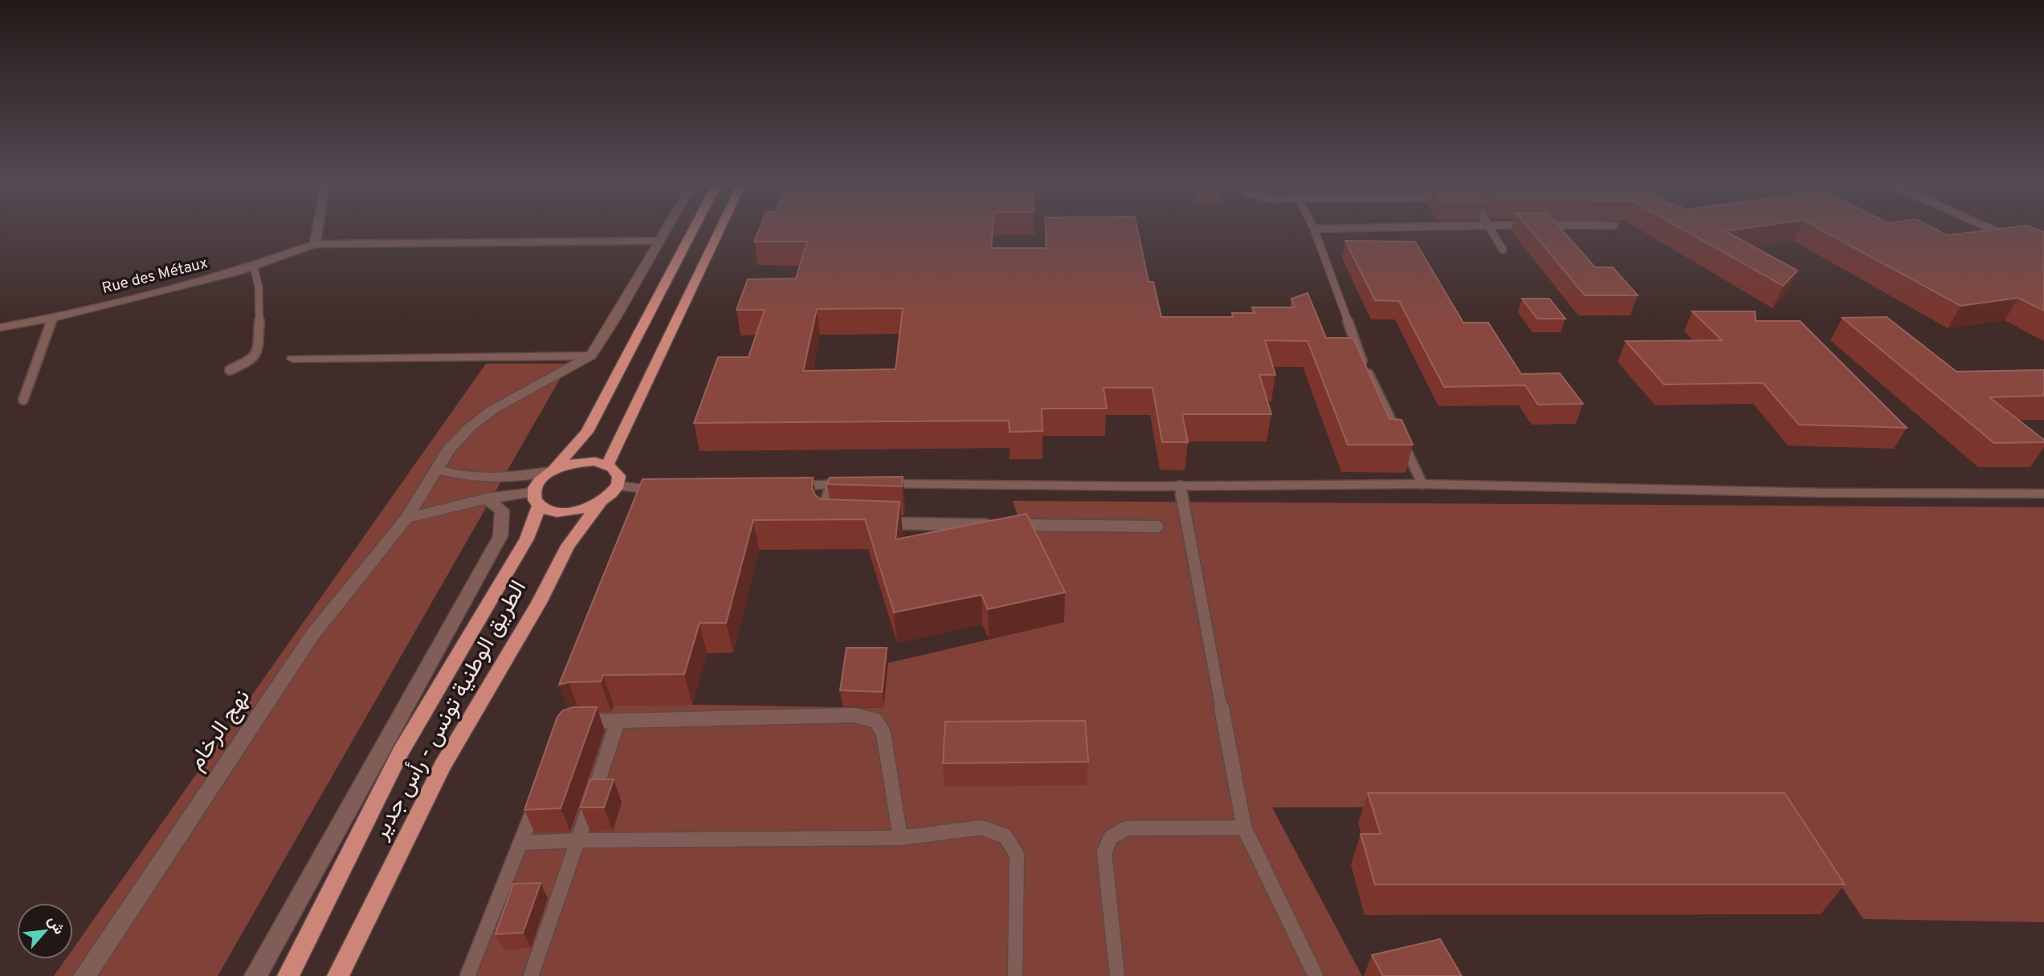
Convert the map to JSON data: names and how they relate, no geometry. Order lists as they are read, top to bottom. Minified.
{"streets":{"main road":["الطريق الوطنية تونس - رأس جدير"],"street":["Rue des Métaux","نهج الرخام"]},"north":"top right"}
